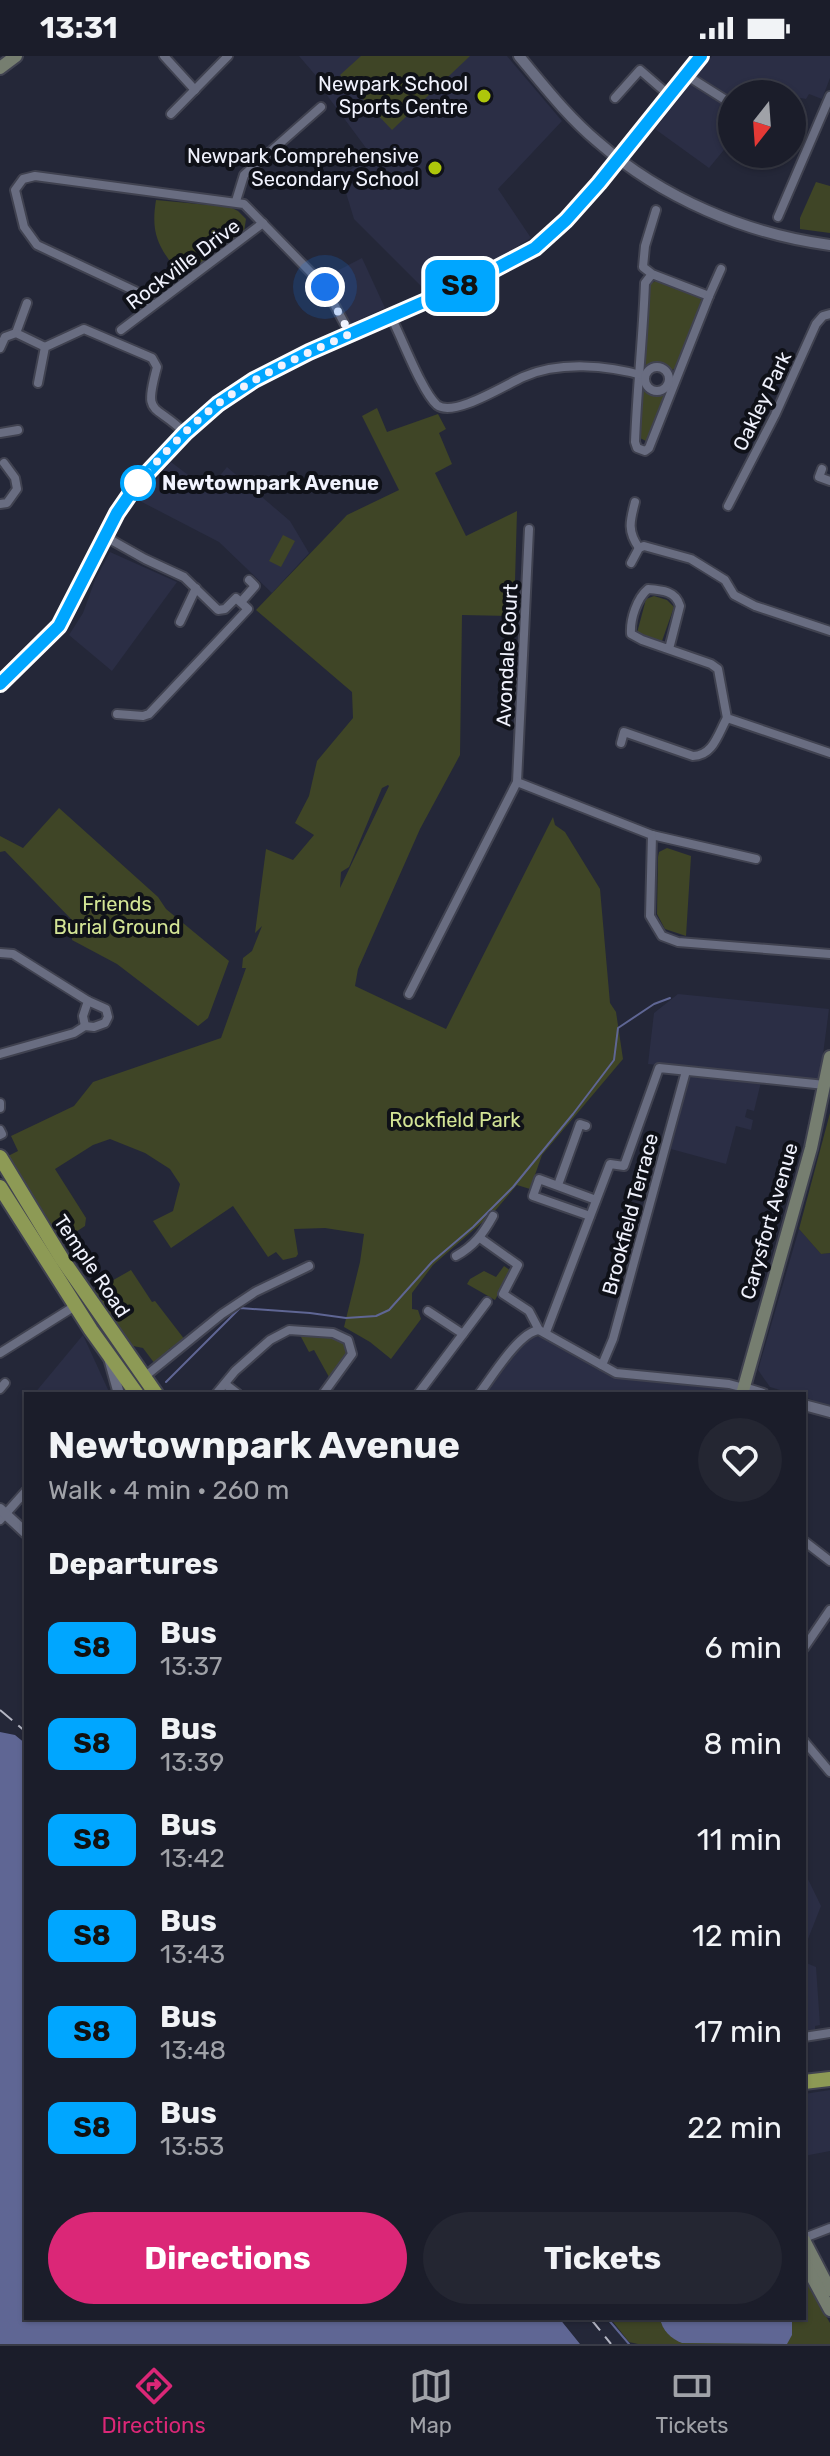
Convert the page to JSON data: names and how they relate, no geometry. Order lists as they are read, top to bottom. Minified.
{"streets":{"highway":["Temple Road"],"main road":["Carysfort Avenue"],"street":["Rockville Drive","Oakley Park","Avondale Court","Brookfield Terrace"]},"parks":["Friends Burial Ground","Rockfield Park"],"places":["Newpark School Sports Centre","Newpark Comprehensive Secondary School","Newtownpark Avenue"],"lines":["bus line S8"],"north":"bottom","page":{"status":"13:31","on_map":"S8","heading":[["Newtownpark Avenue","Walk · 4 min · 260 m"],"Departures"],"list":[{"mark":"S8","name":"Bus","note":"13:37","value":"6 min"},{"mark":"S8","name":"Bus","note":"13:39","value":"8 min"},{"mark":"S8","name":"Bus","note":"13:42","value":"11 min"},{"mark":"S8","name":"Bus","note":"13:43","value":"12 min"},{"mark":"S8","name":"Bus","note":"13:48","value":"17 min"},{"mark":"S8","name":"Bus","note":"13:53","value":"22 min"}],"buttons":["Directions","Tickets"],"tabs":["Directions","Map","Tickets"]}}
